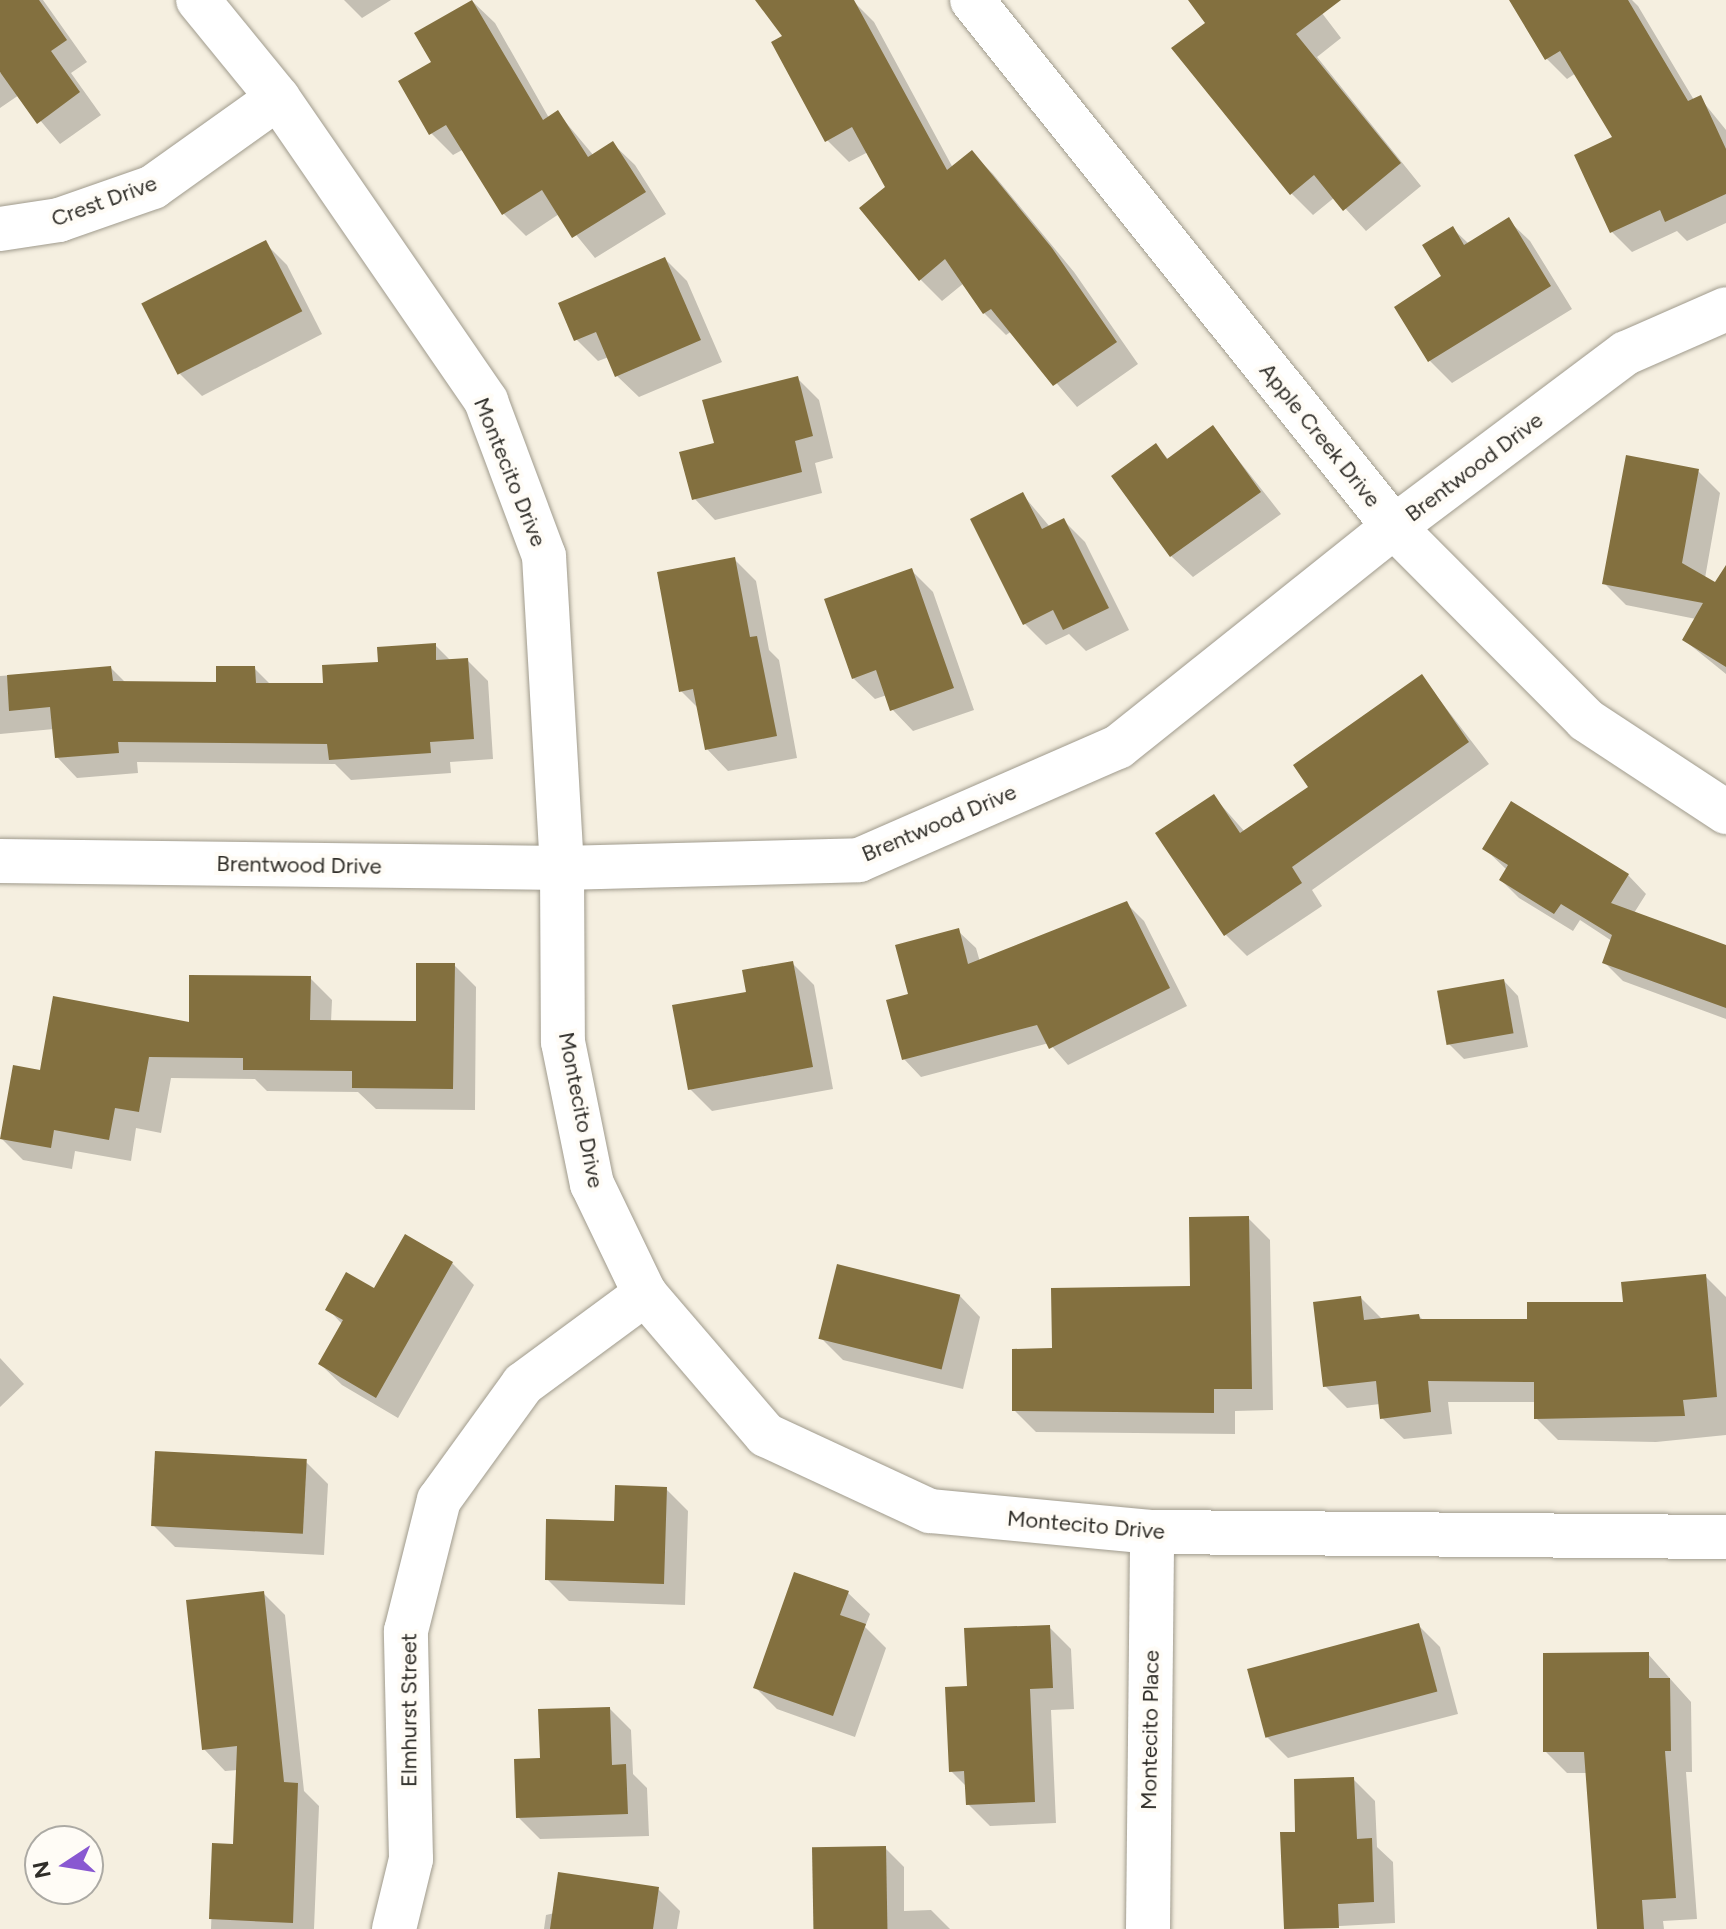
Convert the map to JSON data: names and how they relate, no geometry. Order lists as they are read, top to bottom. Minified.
{"streets":{"street":["Crest Drive","Apple Creek Drive","Brentwood Drive","Montecito Drive","Elmhurst Street","Montecito Place"]},"crossings":[["Crest Drive","Montecito Drive"],["Apple Creek Drive","Brentwood Drive"],["Brentwood Drive","Montecito Drive"],["Montecito Drive","Elmhurst Street"],["Montecito Drive","Montecito Place"]],"north":"left"}
